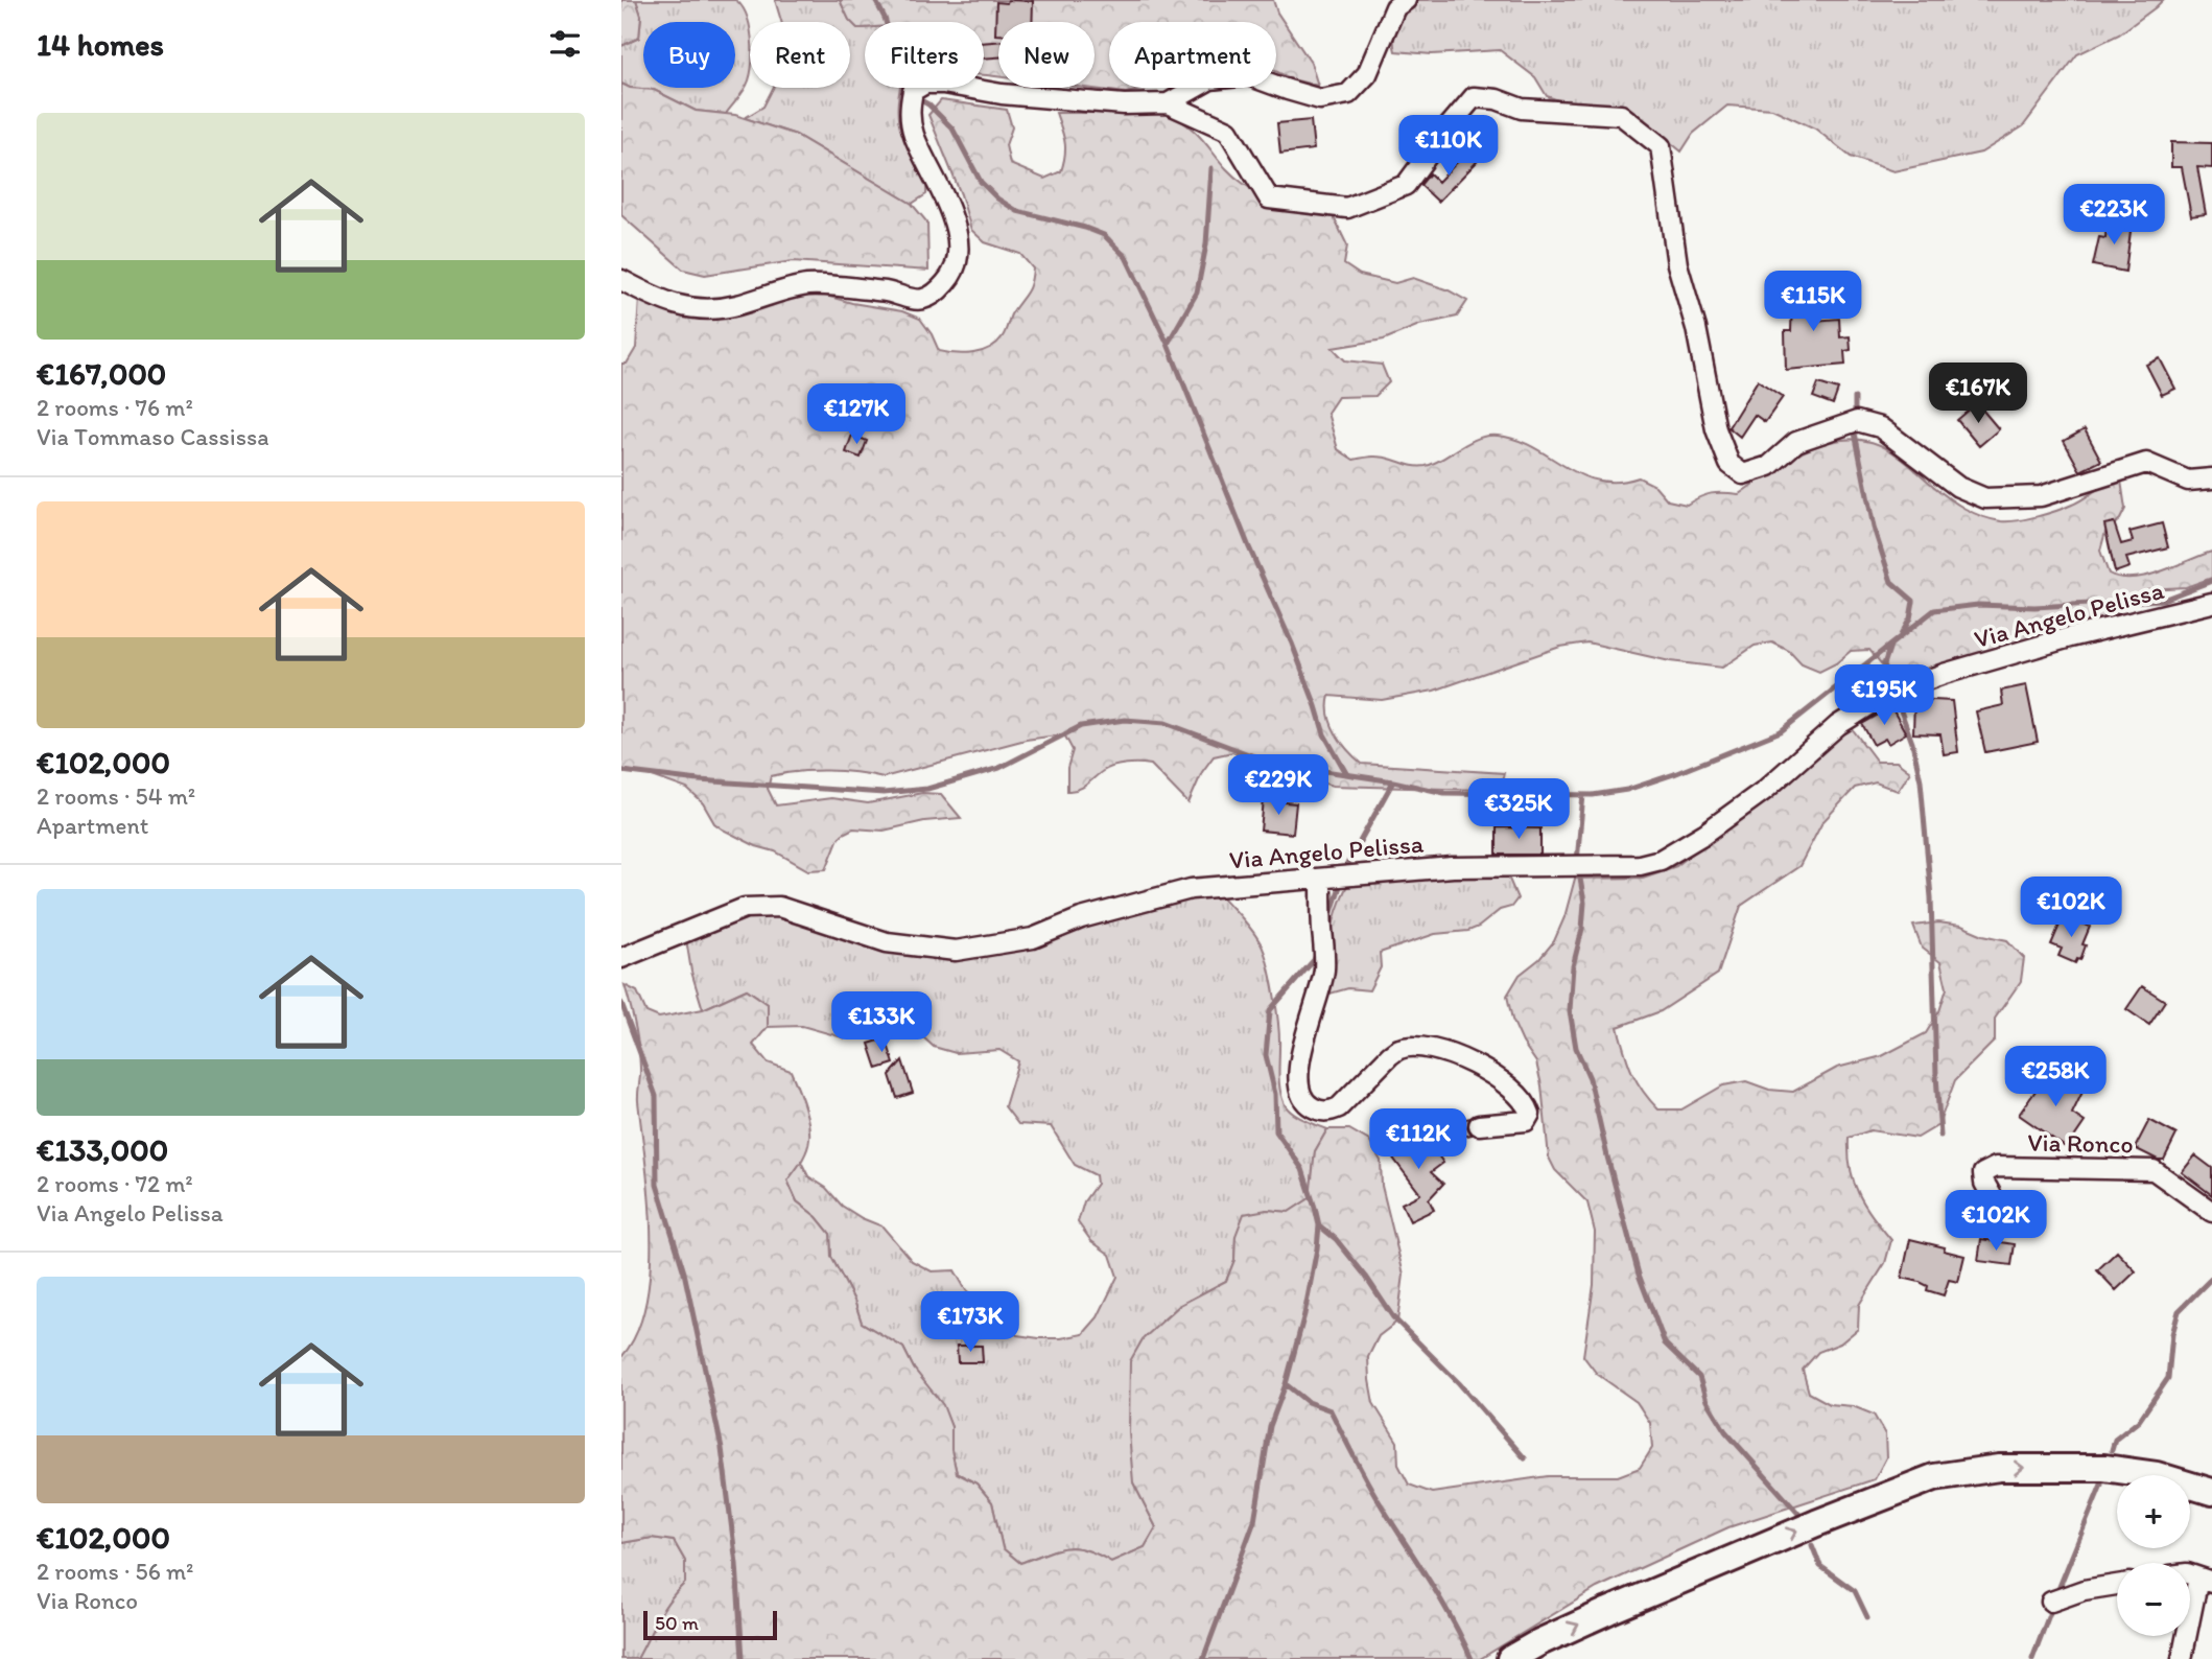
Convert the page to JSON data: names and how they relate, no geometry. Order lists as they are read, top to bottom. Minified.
{"streets":{"street":["Via Angelo Pelissa","Via Ronco"]},"scale_bar":"50 m","page":{"heading":"14 homes","chip":["Buy","Rent","Filters","New","Apartment"],"list":[{"name":"€167,000","note":"2 rooms · 76 m² · Via Tommaso Cassissa"},{"name":"€102,000","note":"2 rooms · 54 m² · Apartment"},{"name":"€133,000","note":"2 rooms · 72 m² · Via Angelo Pelissa"},{"name":"€102,000","note":"2 rooms · 56 m² · Via Ronco"}],"price":["€110K","€223K","€115K","€167K","€127K","€195K","€229K","€325K","€102K","€133K","€258K","€112K","€102K","€173K"],"map_buttons":["+","−"],"scale":"50 m"}}
